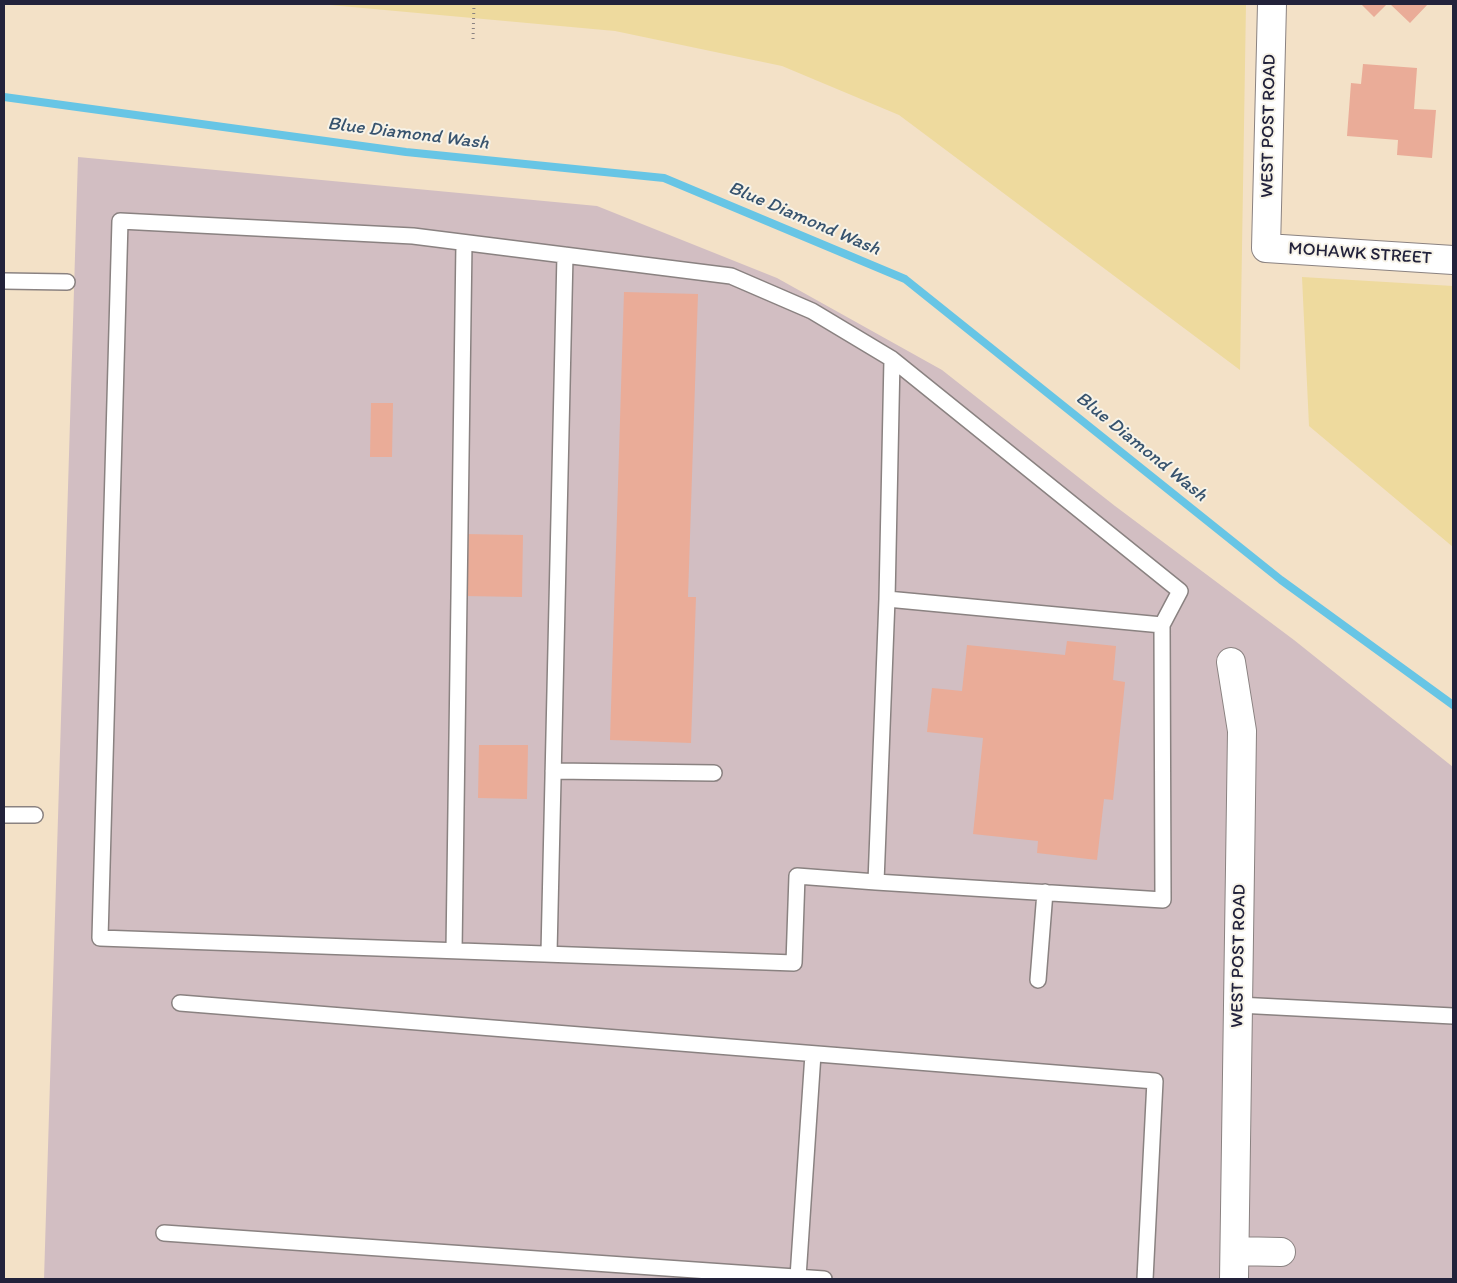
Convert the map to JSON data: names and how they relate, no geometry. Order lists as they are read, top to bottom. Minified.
{"streets":{"street":["WEST POST ROAD","MOHAWK STREET"]},"crossings":[["WEST POST ROAD","MOHAWK STREET"]],"water":["Blue Diamond Wash"]}
